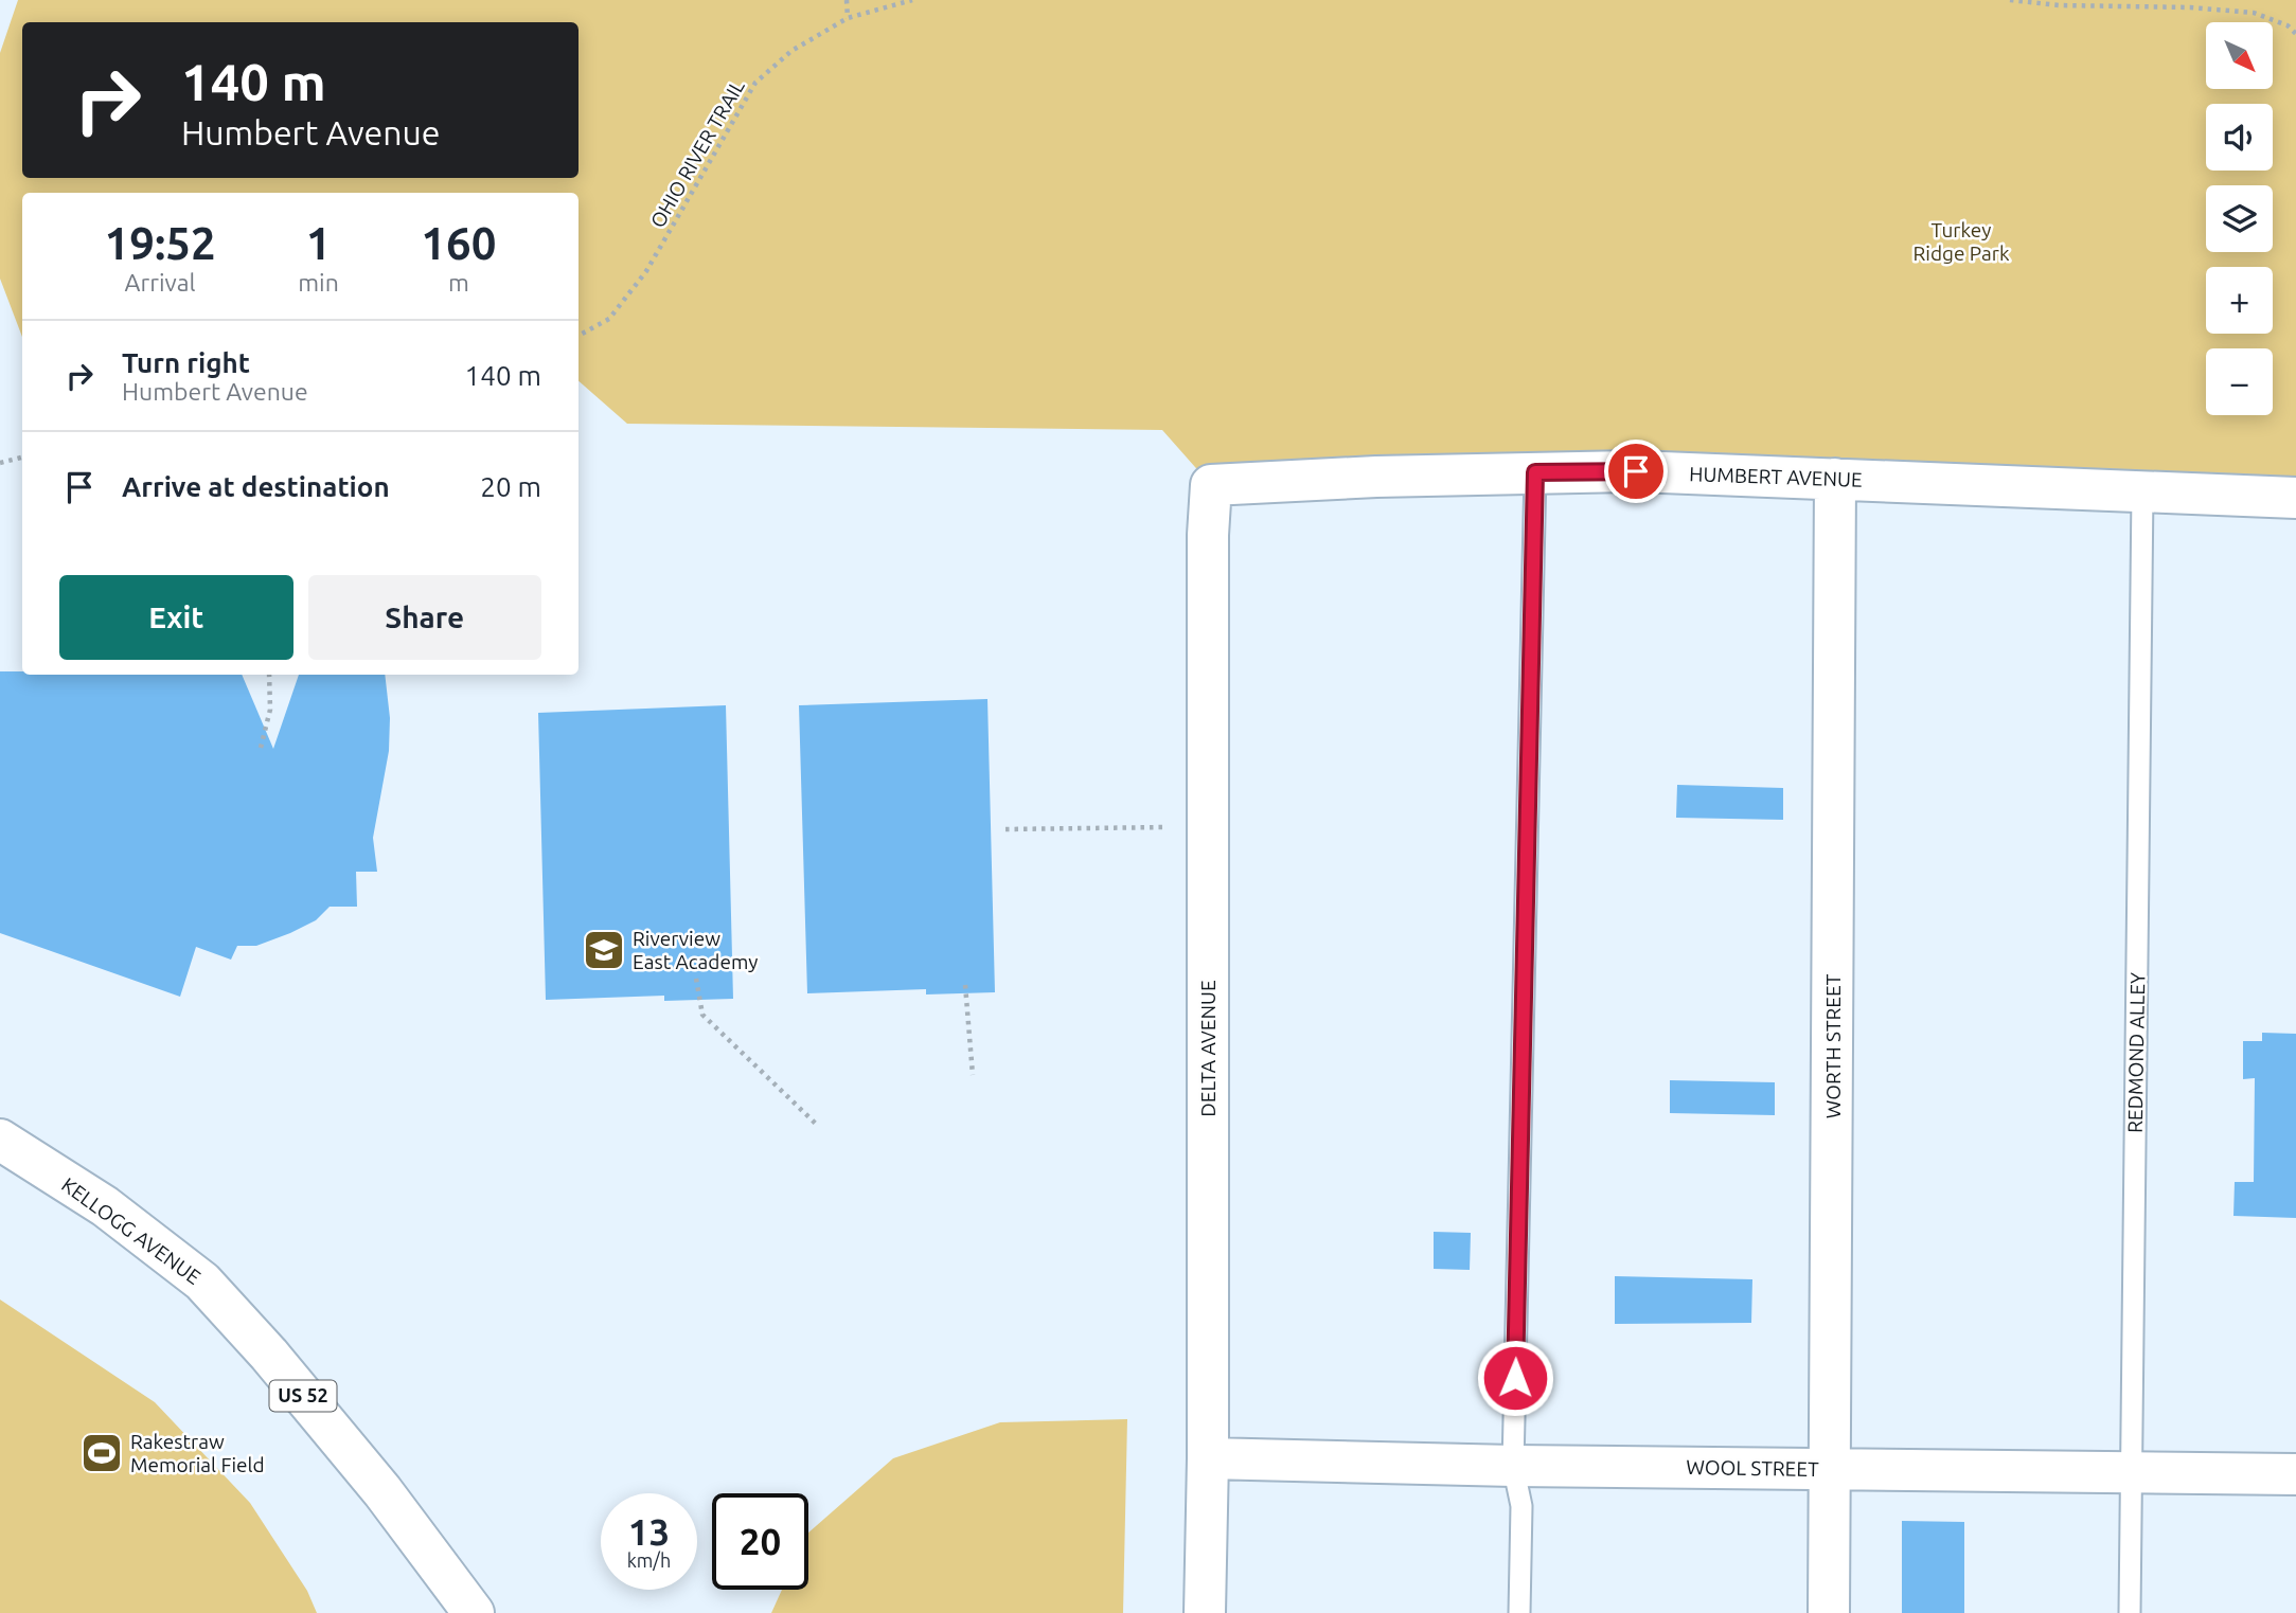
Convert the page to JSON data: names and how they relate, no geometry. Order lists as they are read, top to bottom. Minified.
{"streets":{"street":["HUMBERT AVENUE","WORTH STREET","DELTA AVENUE","KELLOGG AVENUE","US 52","WOOL STREET"],"lane":["REDMOND ALLEY"],"path":["OHIO RIVER TRAIL"]},"crossings":[["HUMBERT AVENUE","WORTH STREET"],["HUMBERT AVENUE","DELTA AVENUE"],["HUMBERT AVENUE","REDMOND ALLEY"],["WORTH STREET","WOOL STREET"],["DELTA AVENUE","WOOL STREET"],["REDMOND ALLEY","WOOL STREET"]],"parks":["Turkey Ridge Park"],"places":{"school or university":["Riverview East Academy"],"sports":["Rakestraw Memorial Field"]},"north":"bottom right","page":{"map_buttons":["+","−"],"turn":["140 m","Humbert Avenue"],"eta":["19:52","Arrival","1","min","160","m"],"list":[{"name":"Turn right","note":"Humbert Avenue","value":"140 m"},{"name":"Arrive at destination","value":"20 m"}],"buttons":["Exit","Share"],"speed":"13 km/h","limit":"20"}}
